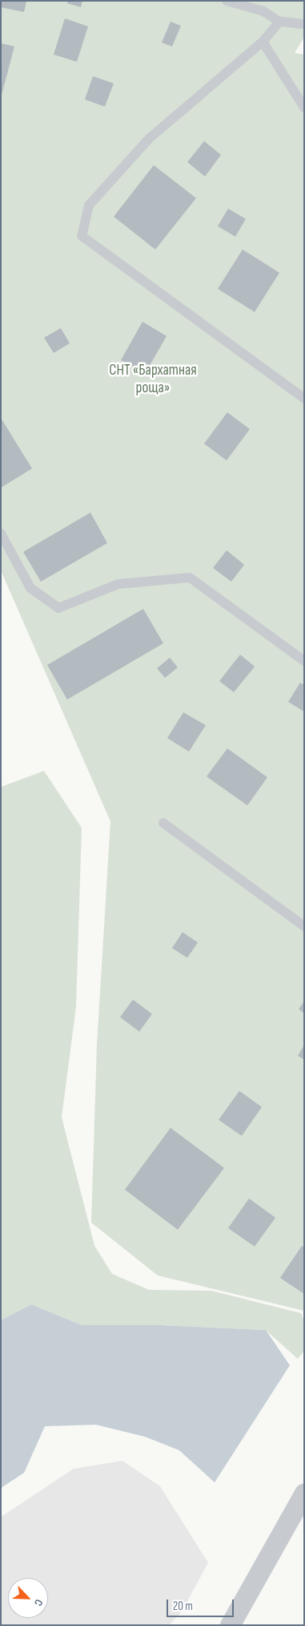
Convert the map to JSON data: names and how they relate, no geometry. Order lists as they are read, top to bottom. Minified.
{"parks":["СНТ «Бархатная роща»"],"scale_bar":"20 m","north":"bottom right"}
